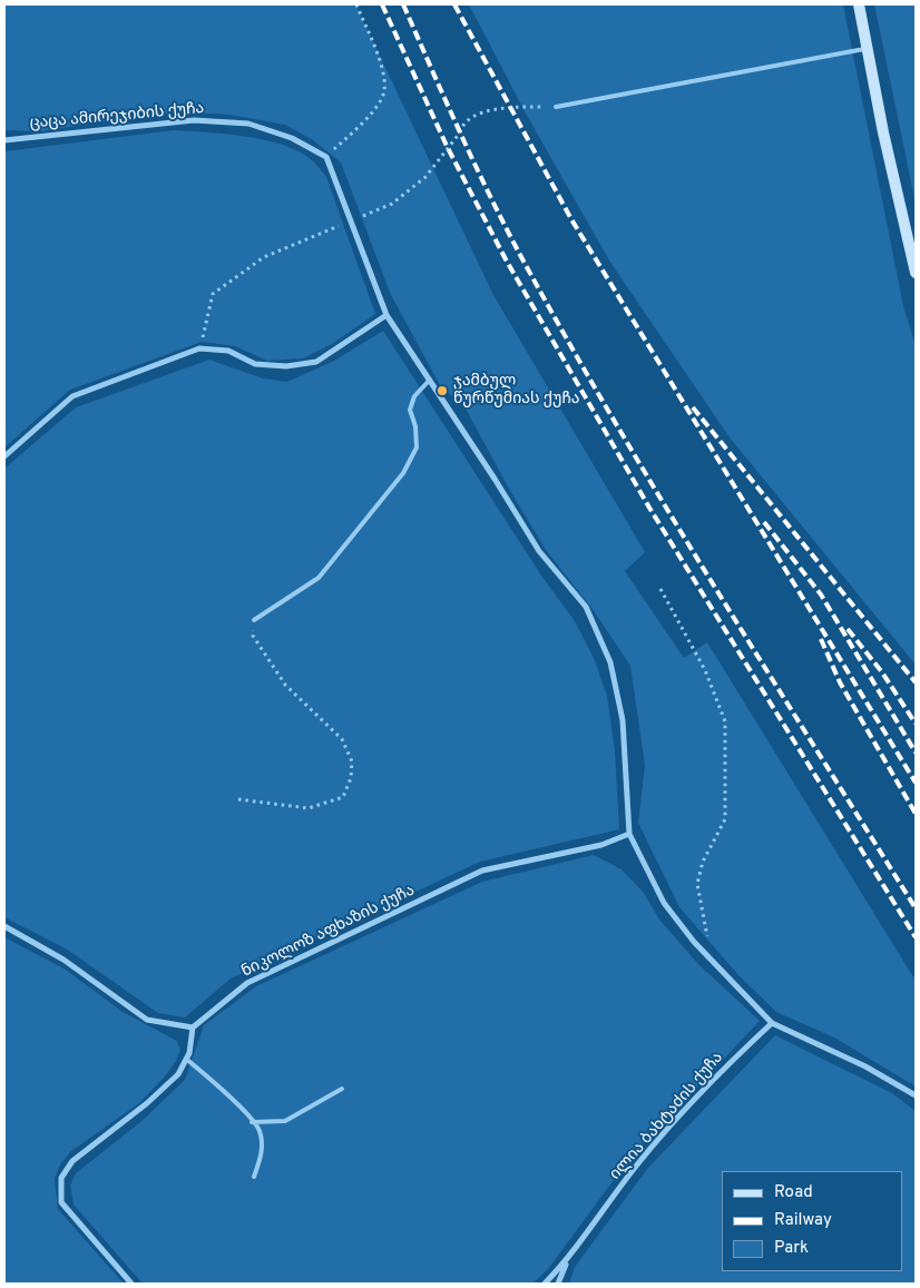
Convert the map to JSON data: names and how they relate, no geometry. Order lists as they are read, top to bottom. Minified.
{"streets":{"street":["ცაცა ამირეჯიბის ქუჩა","ნიკოლოზ აფხაზის ქუჩა","ილია ბახტაძის ქუჩა"]},"places":["ჯამბულ წურწუმიას ქუჩა"],"legend":["Road","Railway","Park"]}
